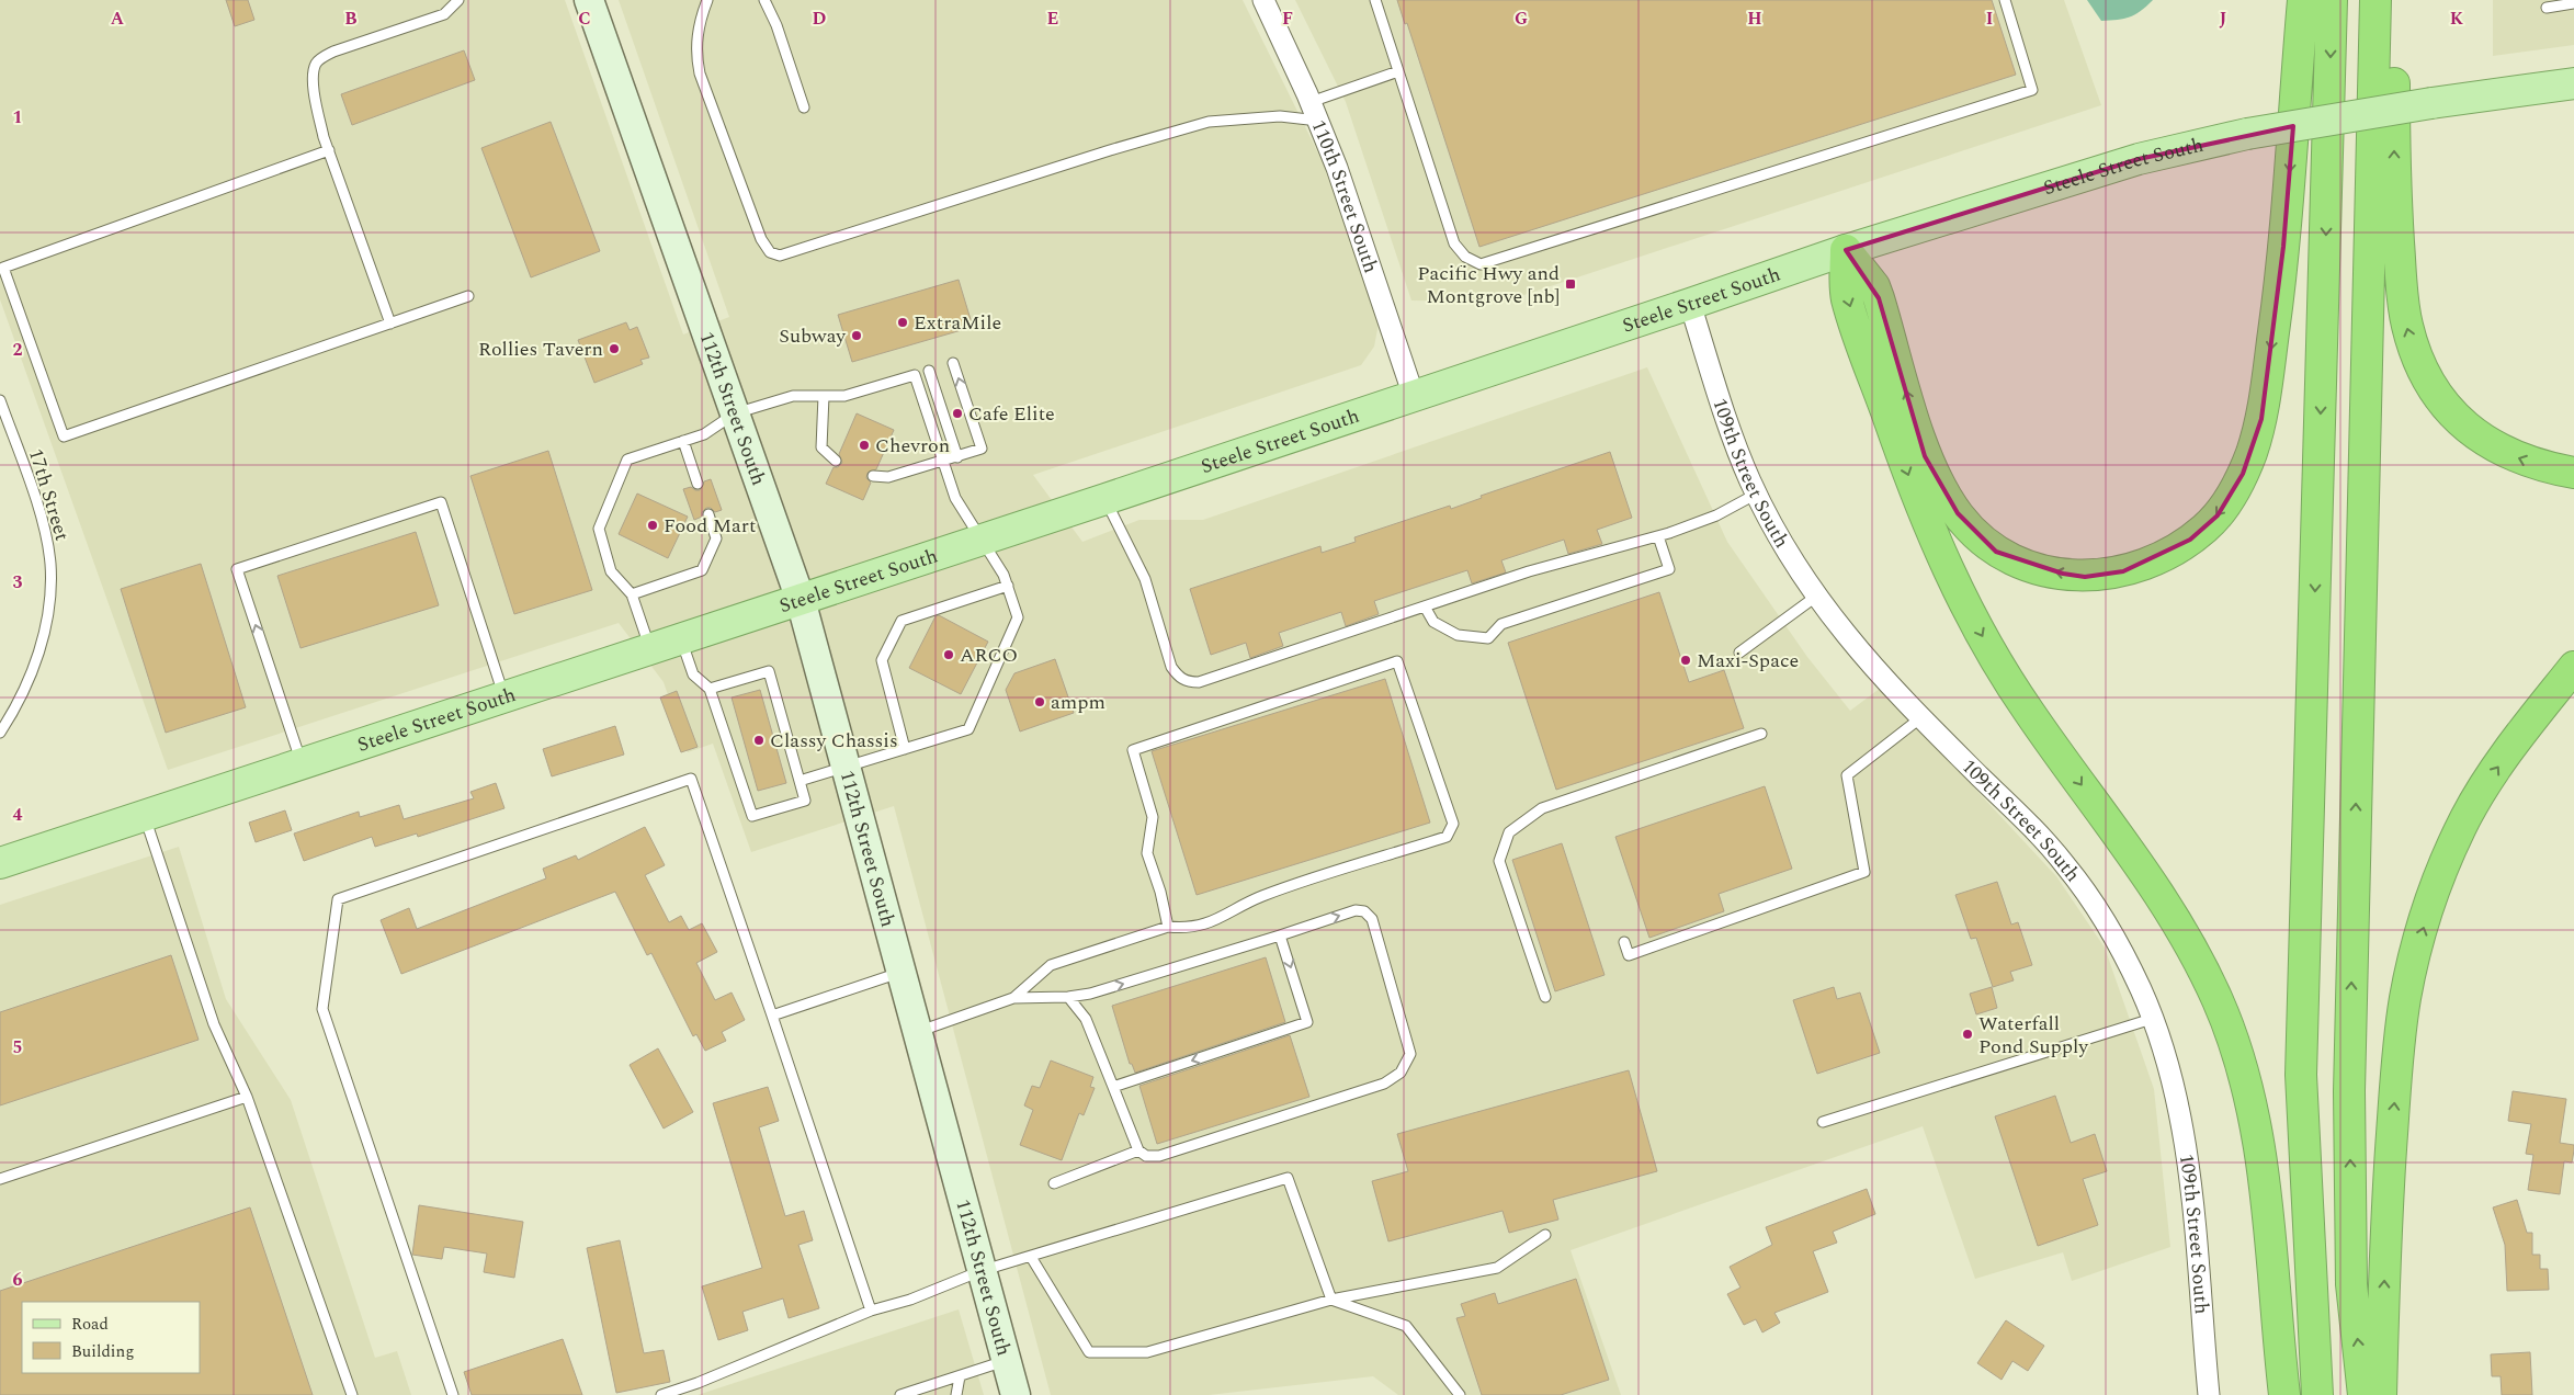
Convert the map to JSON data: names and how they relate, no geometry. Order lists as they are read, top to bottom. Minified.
{"streets":{"main road":["Steele Street South","112th Street South"],"street":["110th Street South","109th Street South"],"lane":["17th Street"]},"crossings":[["Steele Street South","110th Street South"],["Steele Street South","112th Street South"],["Steele Street South","109th Street South"]],"places":{"transit":["Pacific Hwy and Montgrove [nb]"],"other":["ExtraMile","Subway","Rollies Tavern","Cafe Elite","Chevron","Food Mart","ARCO","Maxi-Space","ampm","Classy Chassis","Waterfall Pond Supply"]},"legend":["Road","Building"],"grid":{"columns":["A","B","C","D","E","F","G","H","I","J","K"],"rows":["1","2","3","4","5","6"]}}
